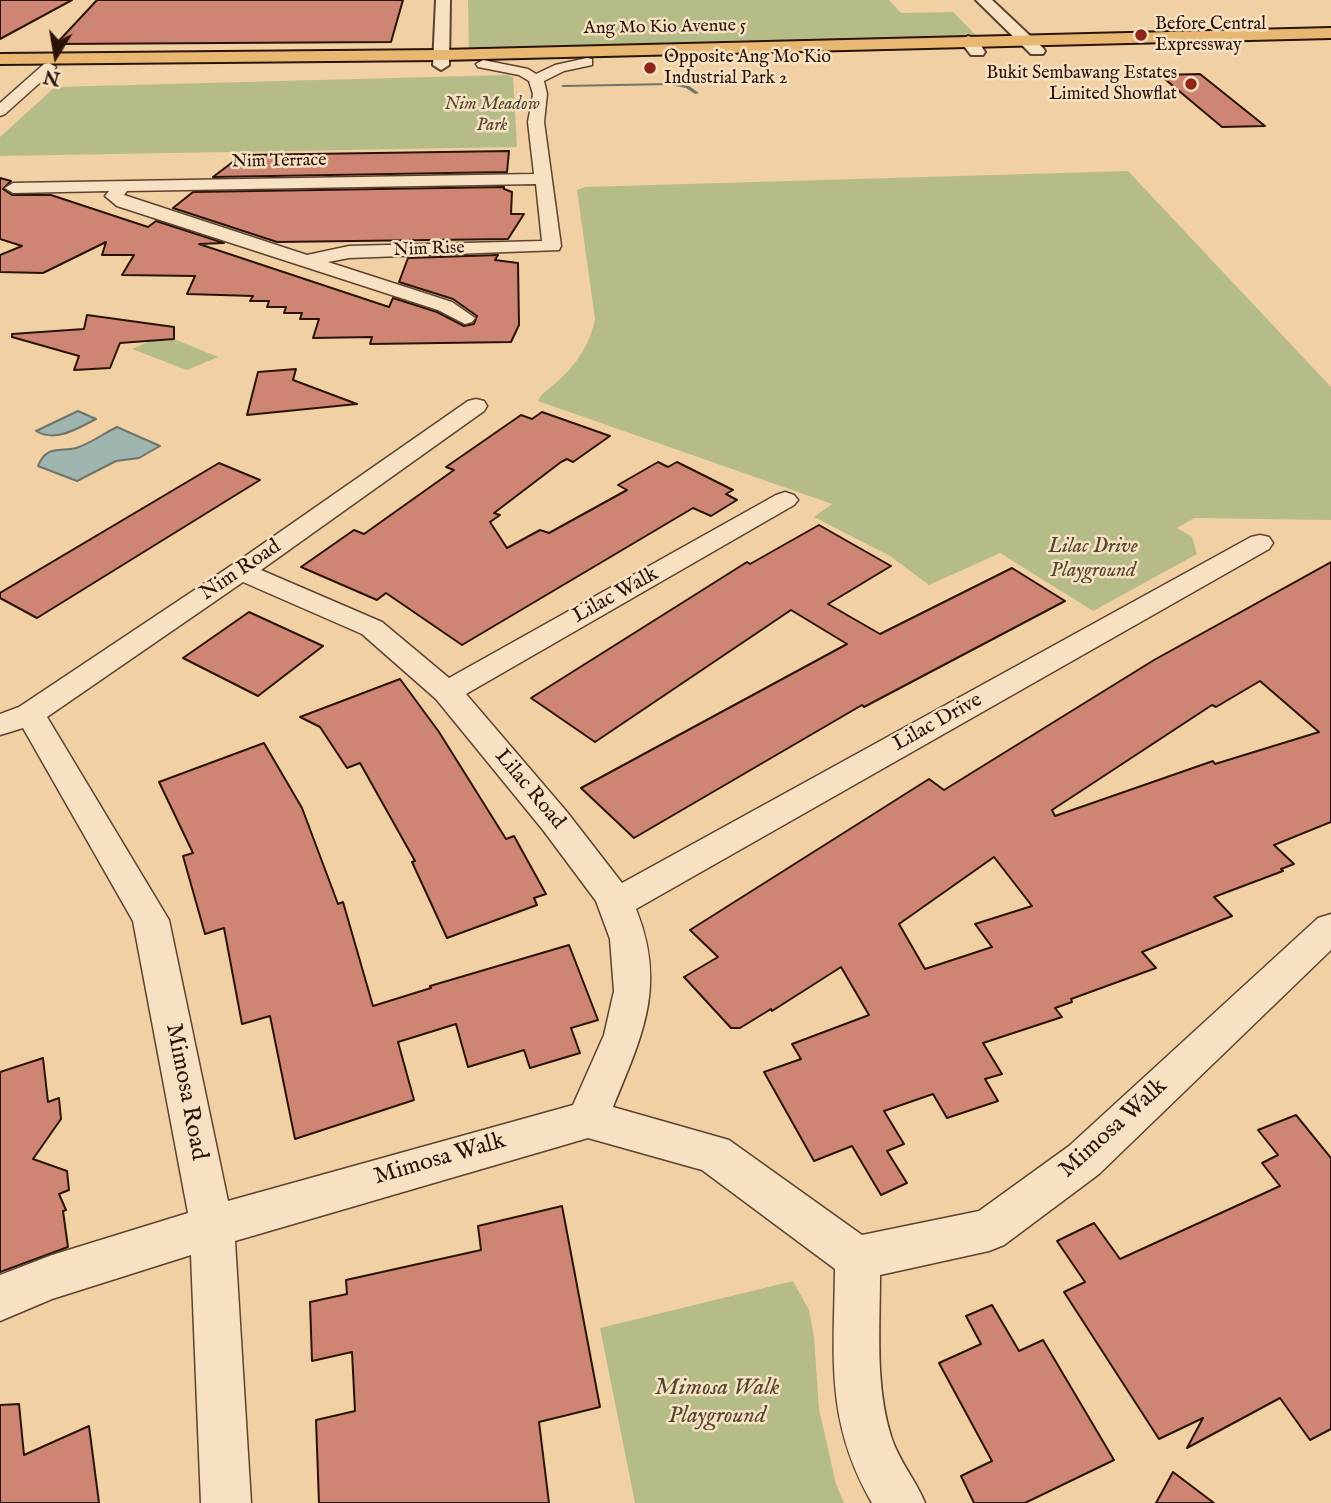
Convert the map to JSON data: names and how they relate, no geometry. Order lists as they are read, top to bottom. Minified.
{"streets":{"main road":["Ang Mo Kio Avenue 5"],"street":["Nim Terrace","Nim Rise","Nim Road","Lilac Walk","Lilac Drive","Lilac Road","Mimosa Road","Mimosa Walk"]},"crossings":[["Nim Terrace","Nim Rise"],["Nim Road","Lilac Road"],["Nim Road","Mimosa Road"],["Lilac Walk","Lilac Road"],["Lilac Drive","Lilac Road"],["Lilac Road","Mimosa Walk"],["Mimosa Road","Mimosa Walk"]],"parks":["Nim Meadow Park","Lilac Drive Playground","Mimosa Walk Playground"],"places":["Before Central Expressway","Opposite Ang Mo Kio Industrial Park 2","Bukit Sembawang Estates Limited Showflat"],"north":"bottom"}
